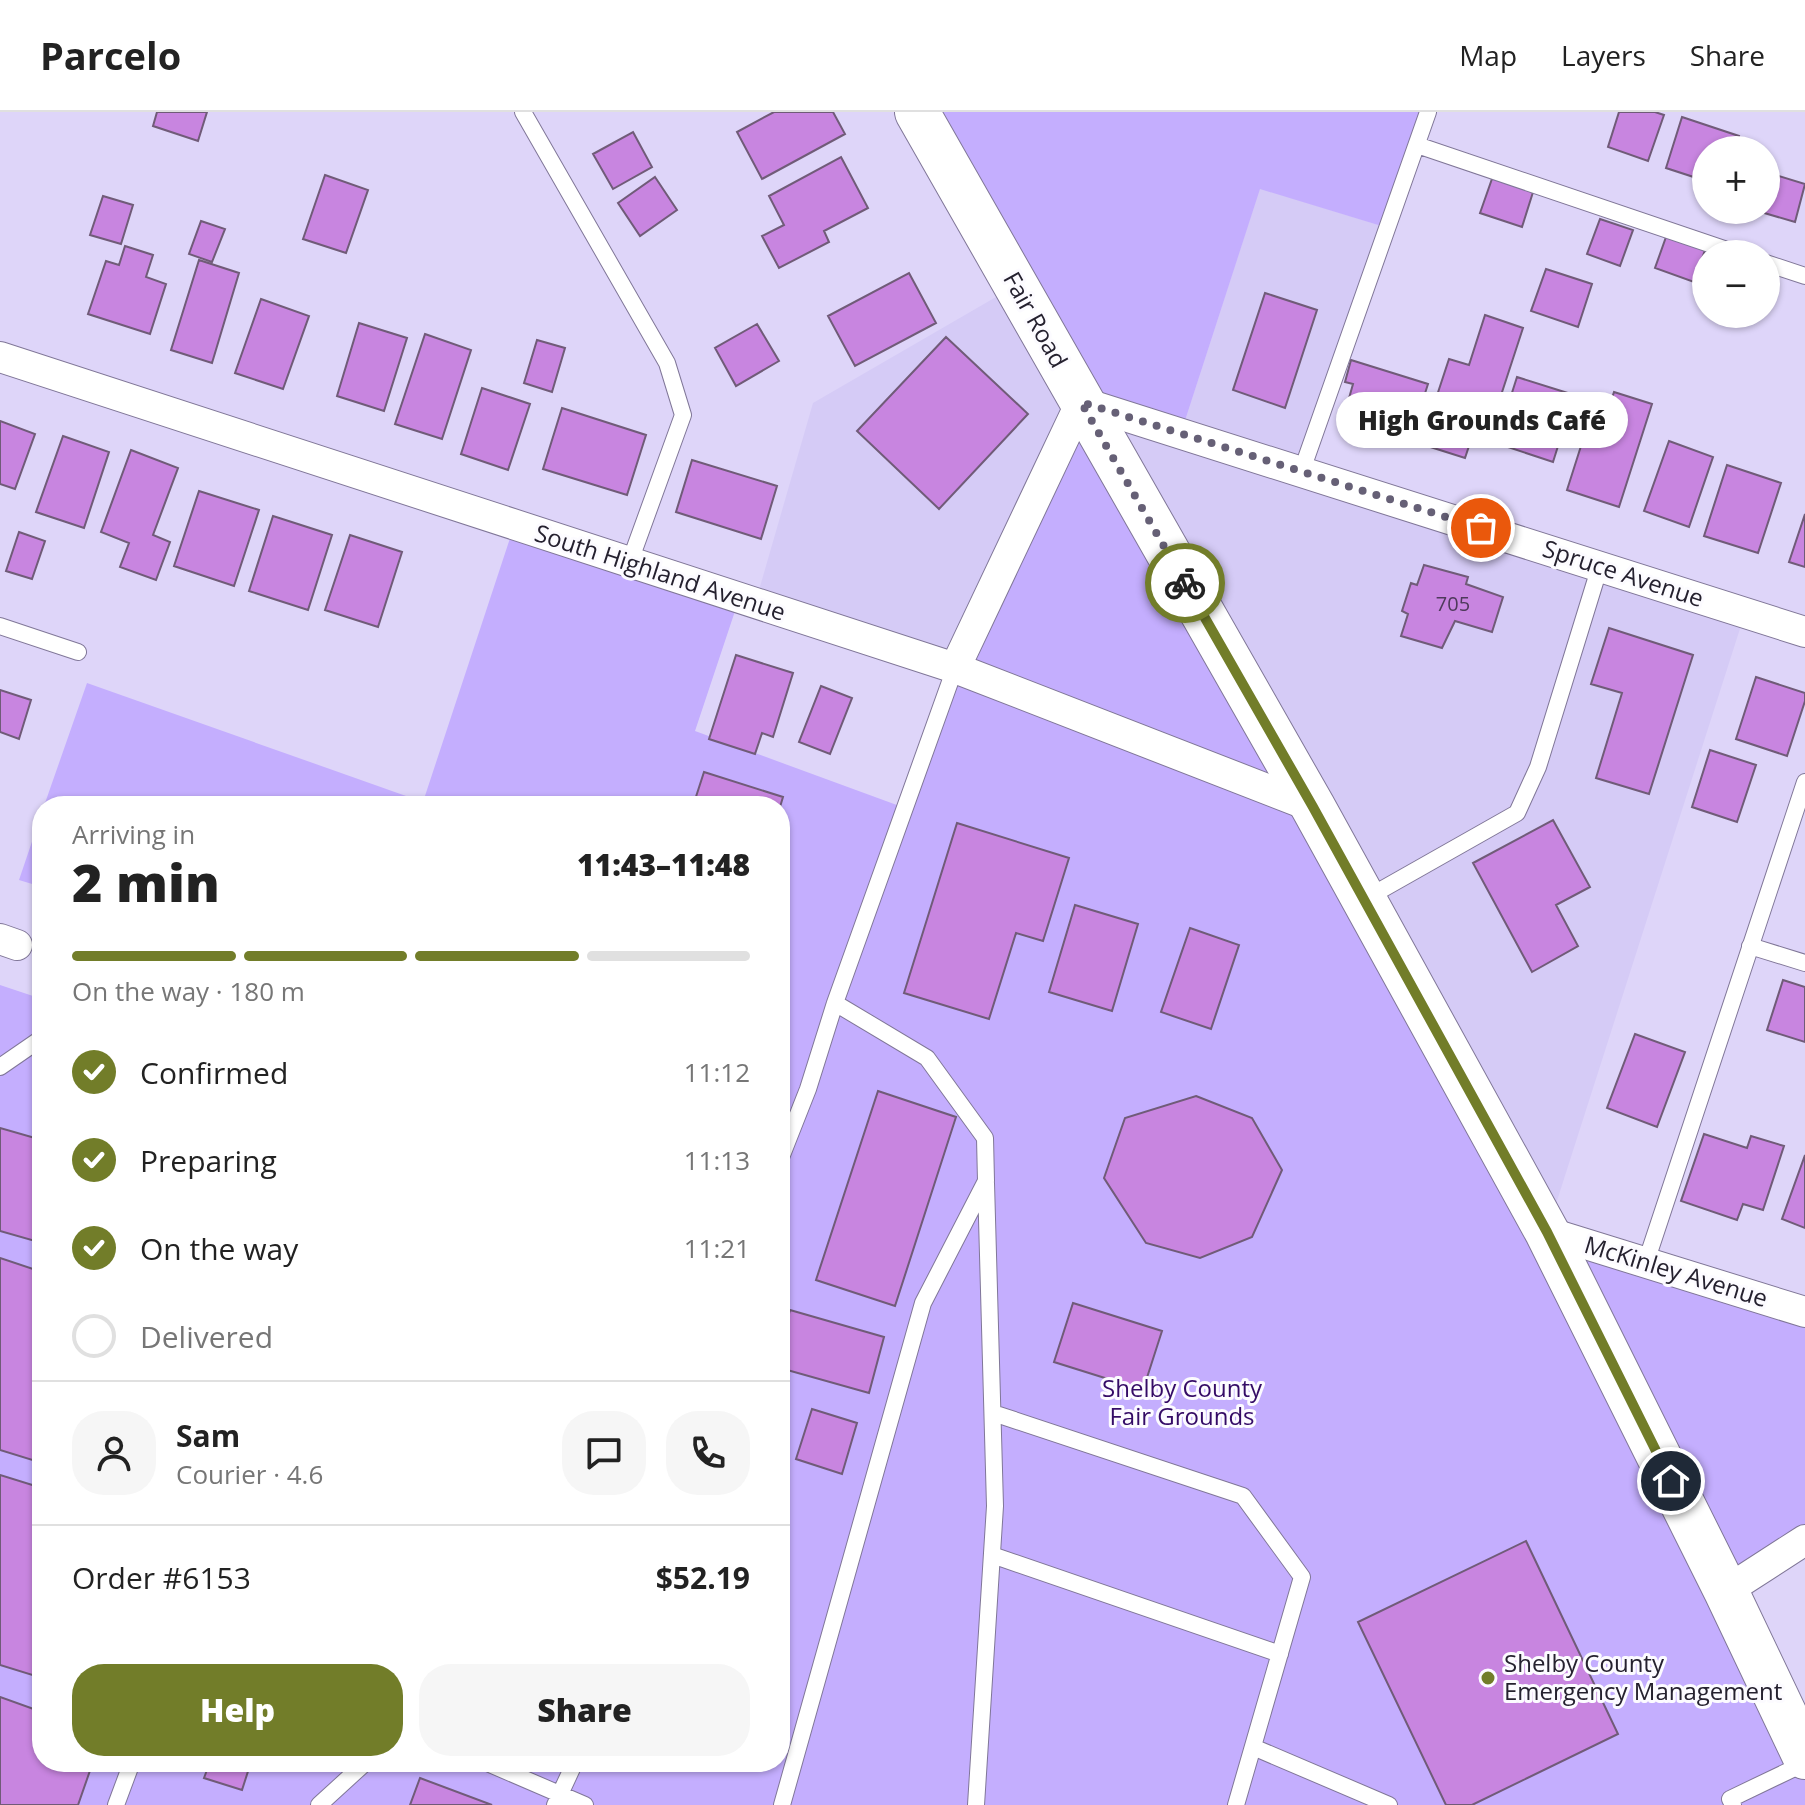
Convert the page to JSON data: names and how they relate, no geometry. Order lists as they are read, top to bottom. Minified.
{"streets":{"main road":["Fair Road"],"street":["South Highland Avenue","Spruce Avenue","McKinley Avenue"]},"crossings":[["Fair Road","South Highland Avenue"],["Fair Road","Spruce Avenue"],["Fair Road","McKinley Avenue"]],"parks":["Shelby County Fair Grounds"],"places":["High Grounds Café","Shelby County Emergency Management"],"house_numbers":["705"],"page":{"header":"Parcelo","nav":["Map","Layers","Share"],"map_buttons":["+","−"],"bubble":"High Grounds Café","heading":["2 min","Arriving in","11:43–11:48"],"panel":["Sam","Courier · 4.6","Order #6153","$52.19"],"bar":"On the way · 180 m","list":[["Confirmed","11:12"],["Preparing","11:13"],["On the way","11:21"],"Delivered"],"buttons":["Help","Share"]}}
